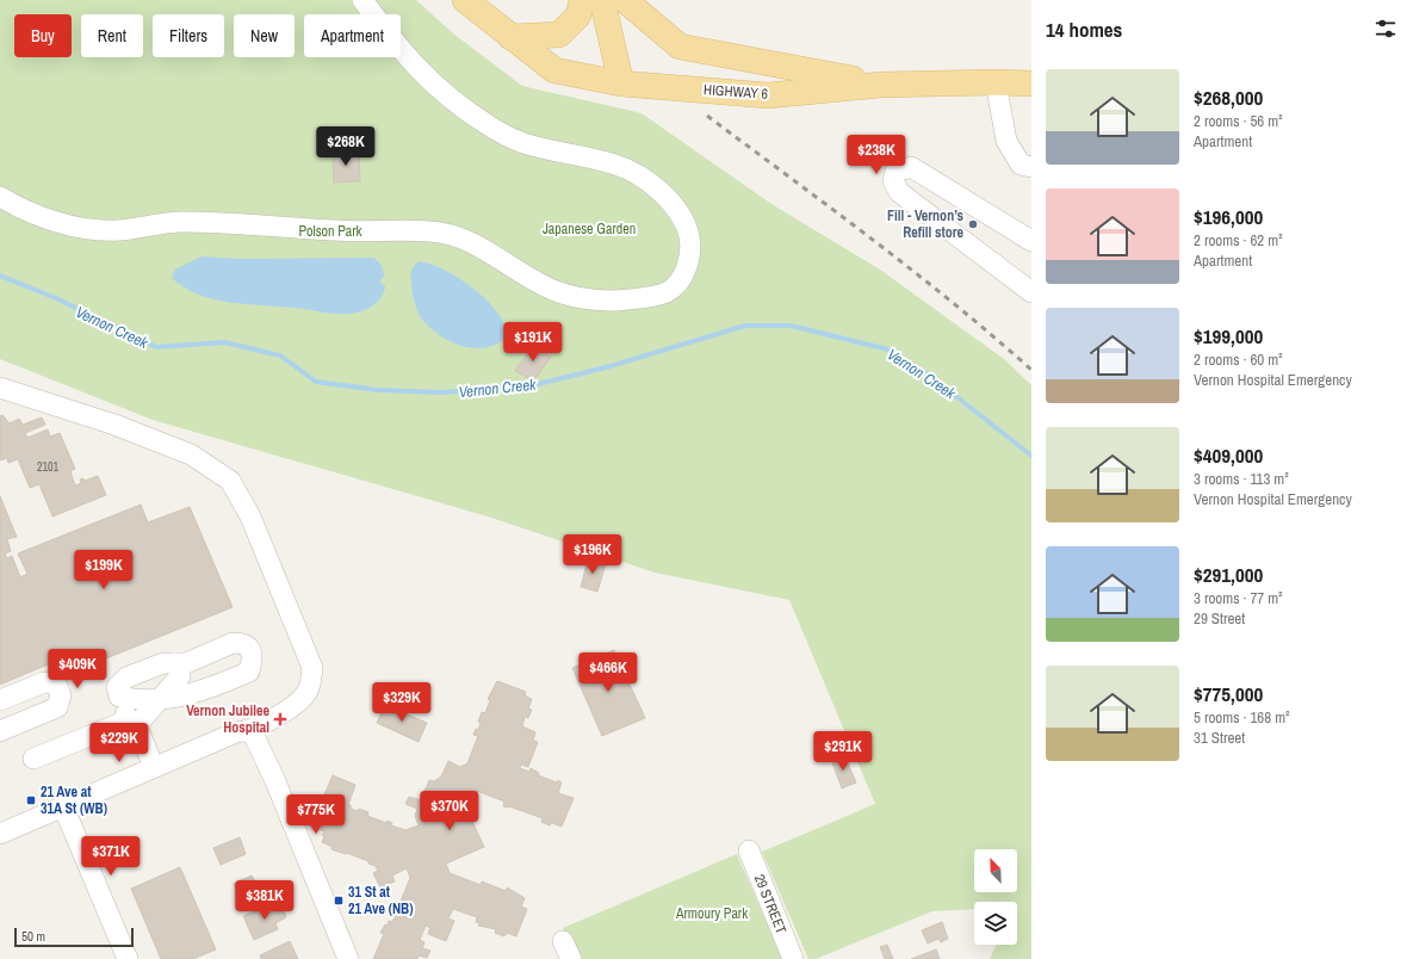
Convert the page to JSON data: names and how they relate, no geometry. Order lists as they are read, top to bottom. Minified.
{"streets":{"main road":["HIGHWAY 6"],"street":["29 STREET"]},"water":["Vernon Creek"],"parks":["Japanese Garden","Polson Park","Armoury Park"],"places":{"other":["Fill - Vernon’s Refill store"],"health":["Vernon Jubilee Hospital"],"transit":["21 Ave at 31A St (WB)","31 St at 21 Ave (NB)"]},"house_numbers":["2101"],"scale_bar":"50 m","north":"top left","page":{"heading":"14 homes","chip":["Buy","Rent","Filters","New","Apartment"],"list":[{"name":"$268,000","note":"2 rooms · 56 m² · Apartment"},{"name":"$196,000","note":"2 rooms · 62 m² · Apartment"},{"name":"$199,000","note":"2 rooms · 60 m² · Vernon Hospital Emergency"},{"name":"$409,000","note":"3 rooms · 113 m² · Vernon Hospital Emergency"},{"name":"$291,000","note":"3 rooms · 77 m² · 29 Street"},{"name":"$775,000","note":"5 rooms · 168 m² · 31 Street"}],"price":["$268K","$238K","$191K","$196K","$199K","$409K","$466K","$329K","$229K","$291K","$370K","$775K","$371K","$381K"],"scale":"50 m"}}
